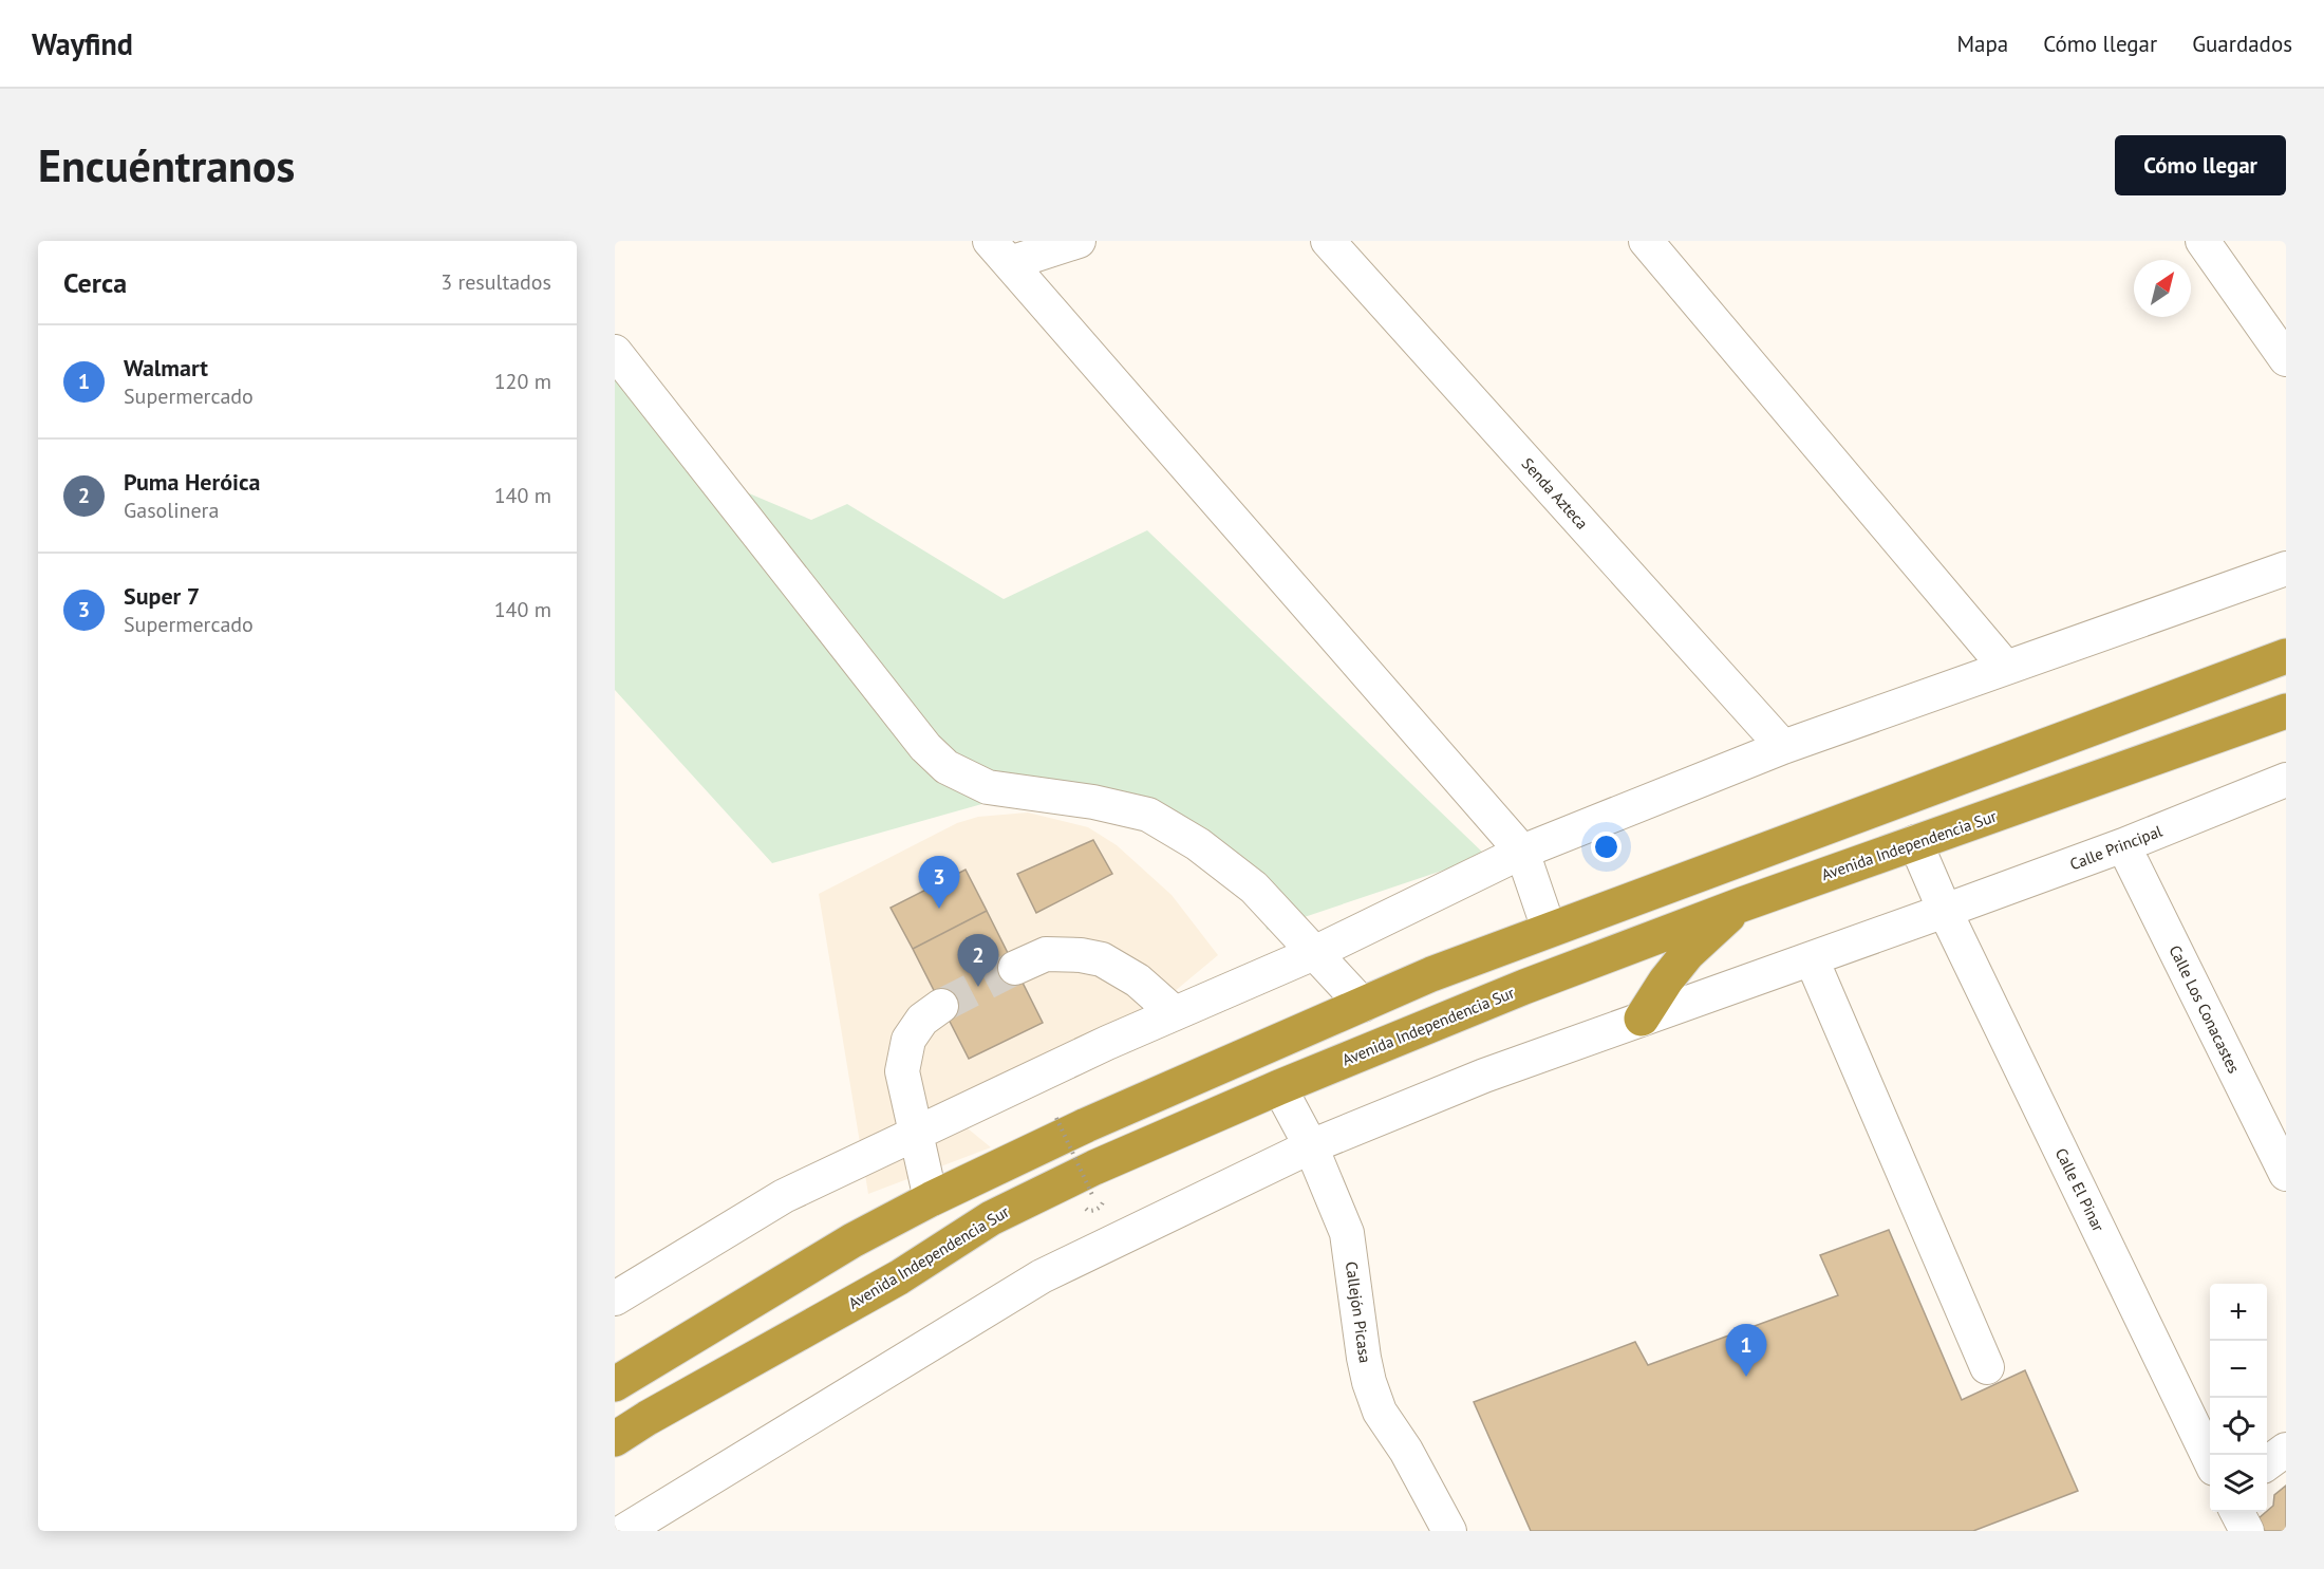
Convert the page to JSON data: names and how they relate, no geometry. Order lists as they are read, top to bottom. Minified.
{"streets":{"highway":["Avenida Independencia Sur"],"street":["Senda Azteca","Calle Principal","Calle Los Conacastes","Calle El Pinar","Callejón Picasa"]},"crossings":[["Avenida Independencia Sur","Calle El Pinar"],["Avenida Independencia Sur","Callejón Picasa"],["Calle Principal","Calle Los Conacastes"],["Calle Principal","Calle El Pinar"],["Calle Principal","Callejón Picasa"]],"north":"top right","page":{"header":"Wayfind","nav":["Mapa","Cómo llegar","Guardados"],"buttons":"Cómo llegar","title":"Encuéntranos","heading":["Cerca","3 resultados"],"list":[{"mark":"1","name":"Walmart","note":"Supermercado","value":"120 m"},{"mark":"2","name":"Puma Heróica","note":"Gasolinera","value":"140 m"},{"mark":"3","name":"Super 7","note":"Supermercado","value":"140 m"}],"pins":["3","2","1"],"map_buttons":["+","−"]}}
